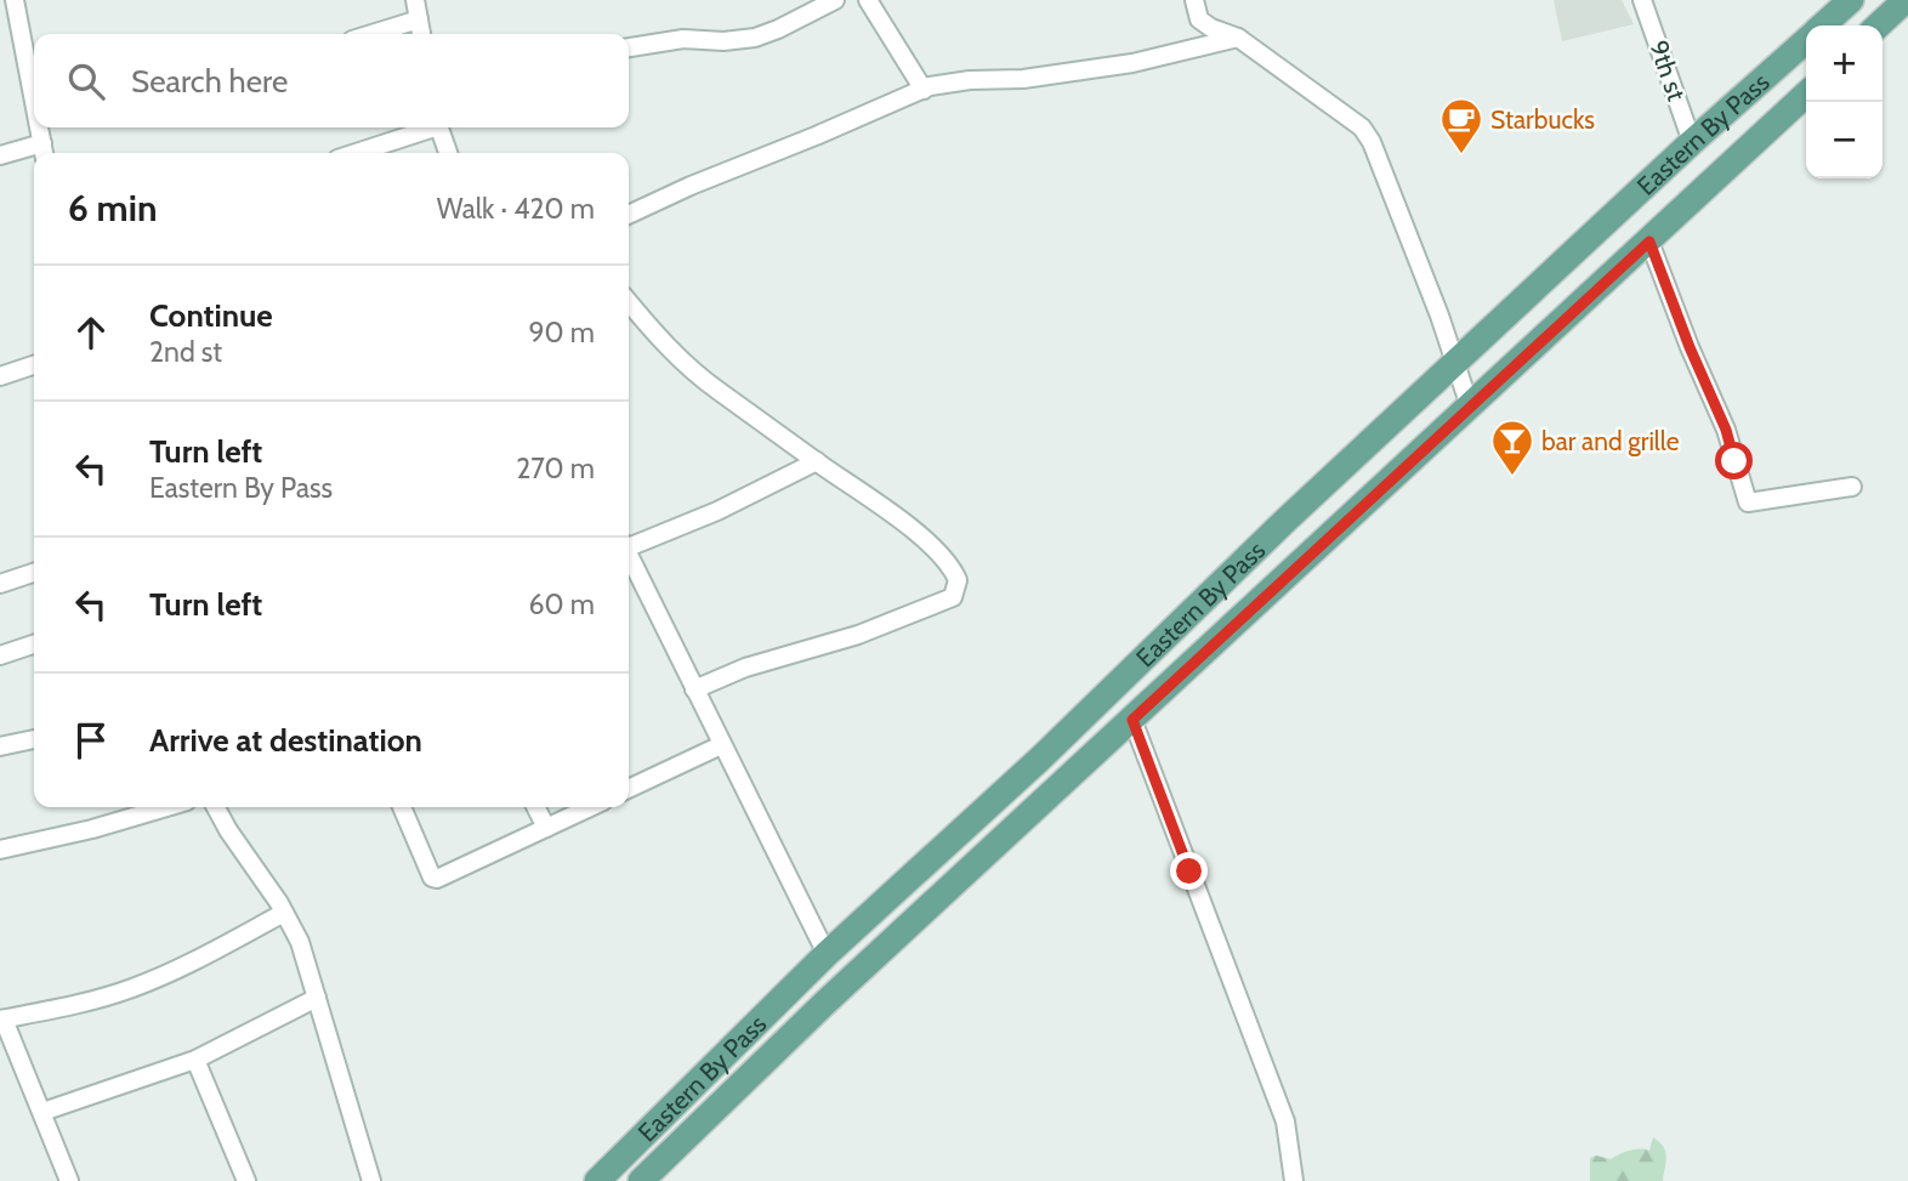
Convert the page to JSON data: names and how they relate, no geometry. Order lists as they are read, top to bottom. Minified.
{"streets":{"main road":["Eastern By Pass"],"street":["9th st"]},"crossings":[["9th st","Eastern By Pass"]],"places":{"cafe":["Starbucks"],"bar":["bar and grille"]},"page":{"map_buttons":["+","−"],"search":"Search here","heading":["6 min","Walk · 420 m"],"list":[["Continue","2nd st","90 m"],["Turn left","Eastern By Pass","270 m"],["Turn left","60 m"],"Arrive at destination"]}}
